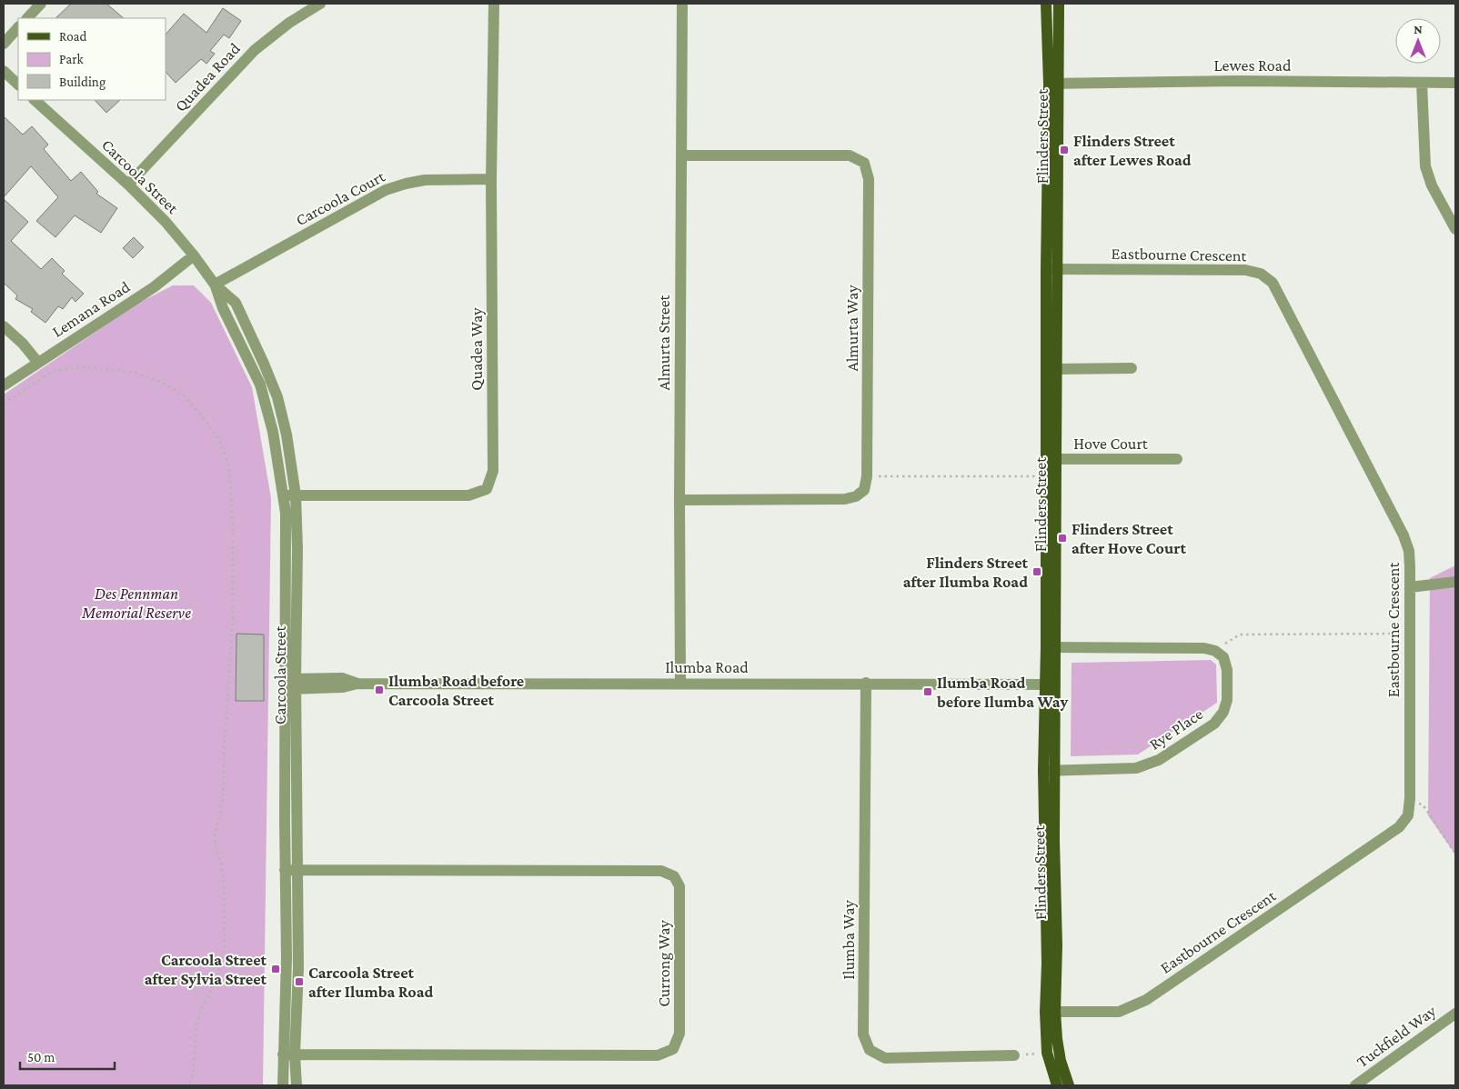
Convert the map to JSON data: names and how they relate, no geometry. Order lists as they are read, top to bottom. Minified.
{"streets":{"main road":["Flinders Street"],"street":["Lewes Road","Quadea Road","Carcoola Street","Carcoola Court","Eastbourne Crescent","Lemana Road","Almurta Way","Almurta Street","Quadea Way","Hove Court","Ilumba Road","Rye Place","Ilumba Way","Currong Way","Tuckfield Way"]},"crossings":[["Lewes Road","Flinders Street"],["Quadea Road","Carcoola Street"],["Flinders Street","Eastbourne Crescent"],["Flinders Street","Hove Court"],["Flinders Street","Ilumba Road"],["Flinders Street","Rye Place"],["Carcoola Street","Carcoola Court"],["Carcoola Street","Lemana Road"],["Carcoola Street","Quadea Way"],["Carcoola Street","Ilumba Road"],["Carcoola Street","Currong Way"],["Carcoola Court","Quadea Way"],["Almurta Way","Almurta Street"],["Almurta Street","Ilumba Road"],["Ilumba Road","Ilumba Way"]],"parks":["Des Pennman Memorial Reserve"],"places":{"transit":["Flinders Street after Lewes Road","Flinders Street after Hove Court","Flinders Street after Ilumba Road","Ilumba Road before Carcoola Street","Ilumba Road before Ilumba Way","Carcoola Street after Sylvia Street","Carcoola Street after Ilumba Road"]},"legend":["Road","Park","Building"],"scale_bar":"50 m","north":"top"}
